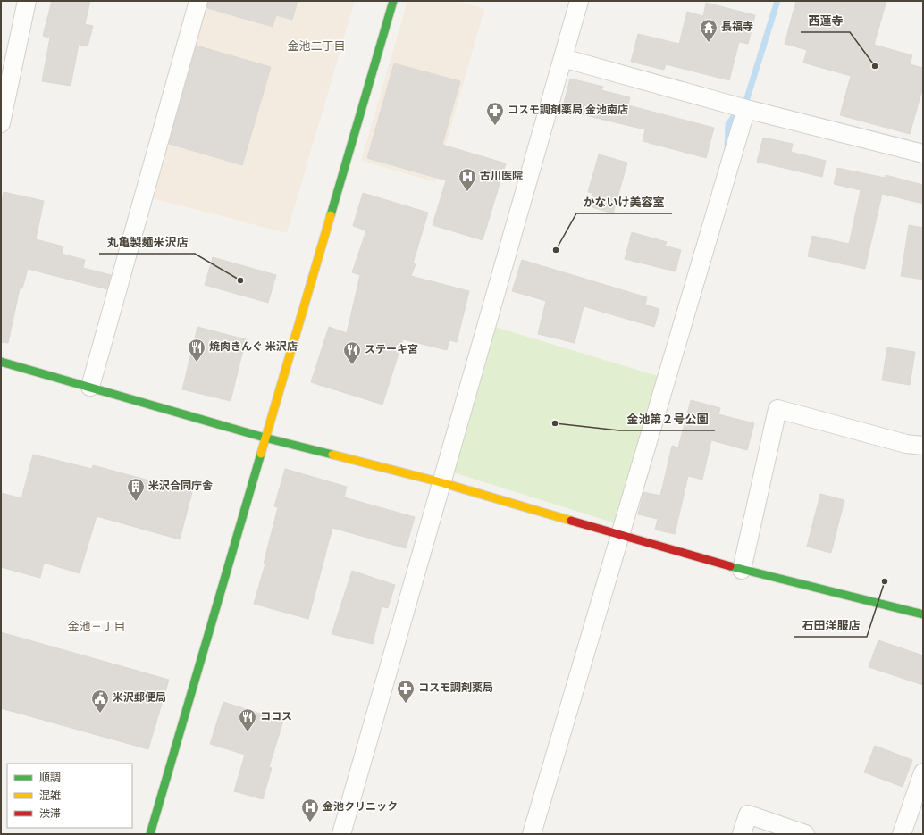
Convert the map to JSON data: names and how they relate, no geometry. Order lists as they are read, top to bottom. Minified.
{"districts":["金池二丁目","金池三丁目"],"places":{"temple":["長福寺"],"other":["西蓮寺","かないけ美容室","丸亀製麺米沢店","金池第２号公園","石田洋服店"],"pharmacy":["コスモ調剤薬局 金池南店","コスモ調剤薬局"],"hospital":["古川医院","金池クリニック"],"restaurant":["焼肉きんぐ 米沢店","ステーキ宮","ココス"],"building":["米沢合同庁舎"],"public building":["米沢郵便局"]},"legend":["順調","混雑","渋滞"]}
